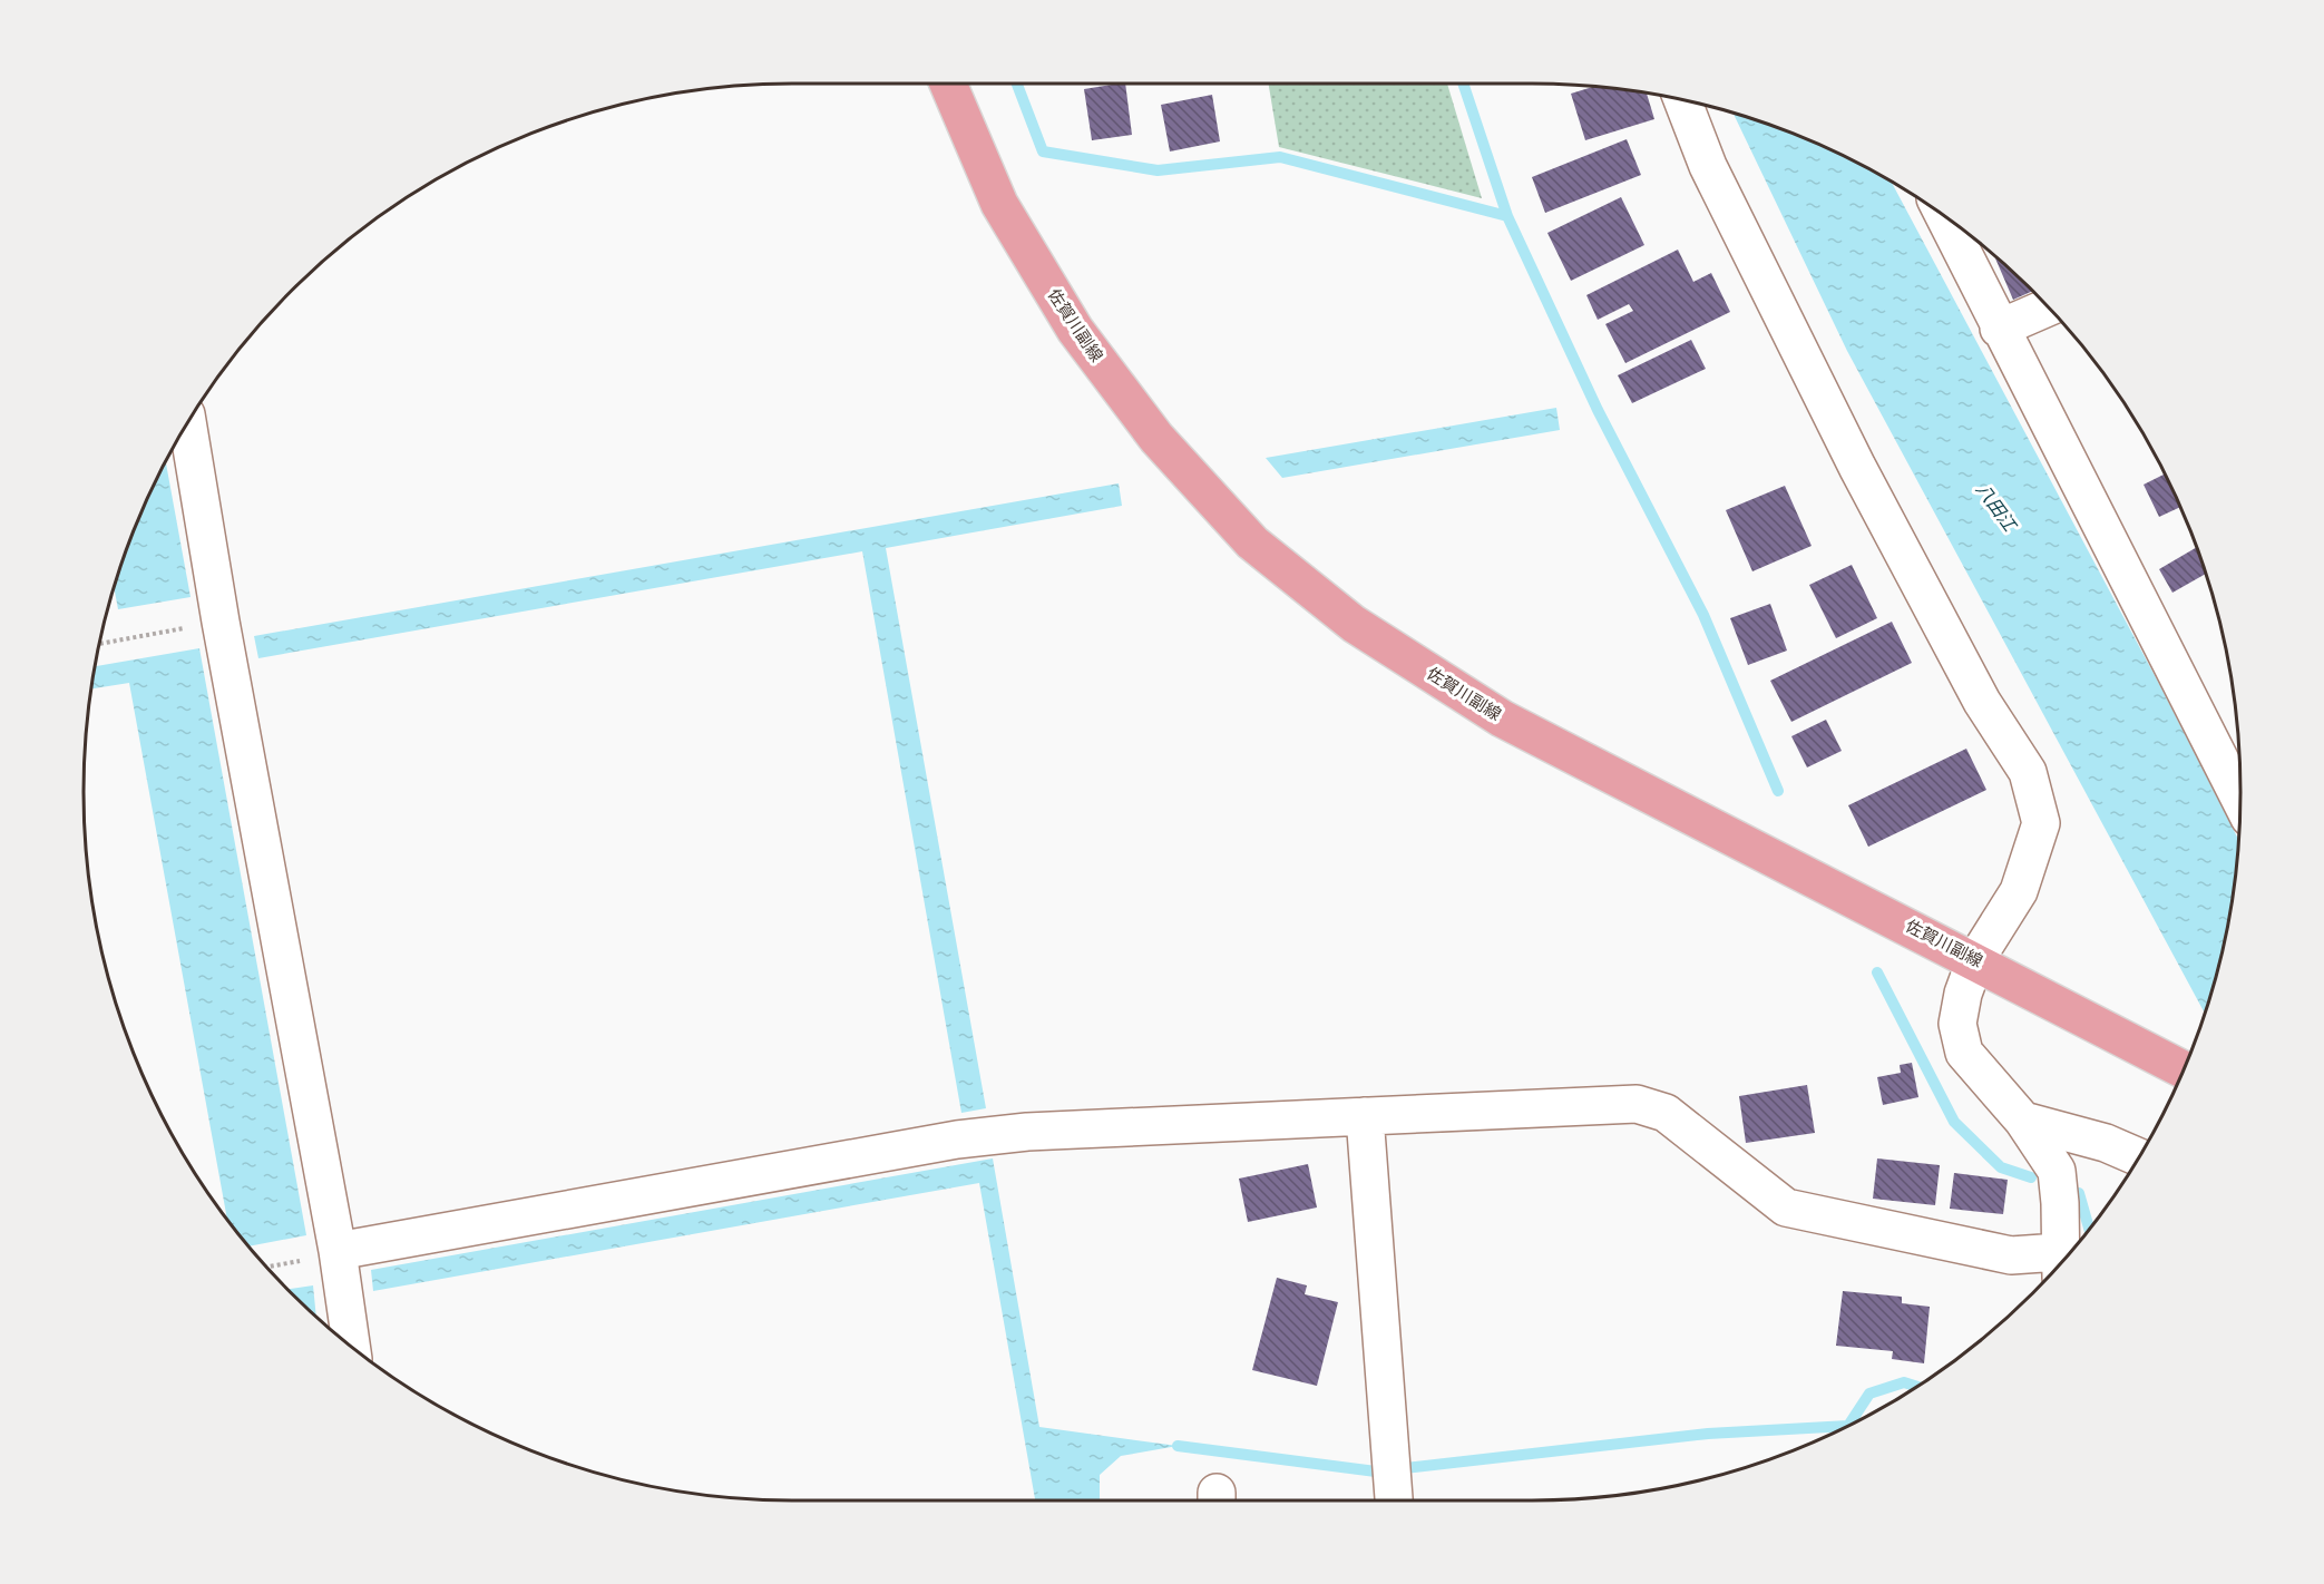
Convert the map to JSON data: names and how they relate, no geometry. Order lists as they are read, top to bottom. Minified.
{"streets":{"main road":["佐賀川副線"]},"water":["八田江"]}
